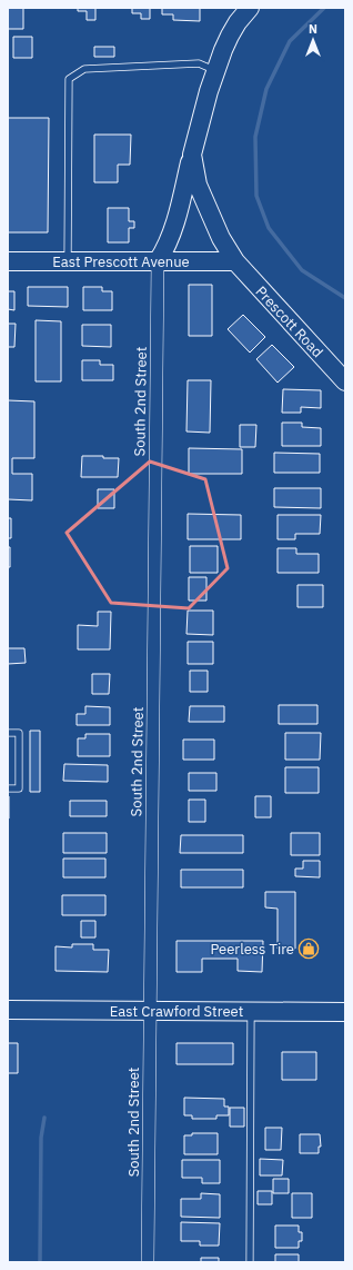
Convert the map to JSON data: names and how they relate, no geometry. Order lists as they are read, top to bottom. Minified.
{"streets":{"street":["East Prescott Avenue","Prescott Road","South 2nd Street","East Crawford Street"]},"crossings":[["East Prescott Avenue","Prescott Road"],["East Prescott Avenue","South 2nd Street"],["South 2nd Street","East Crawford Street"]],"places":{"shop":["Peerless Tire"]},"north":"top"}
